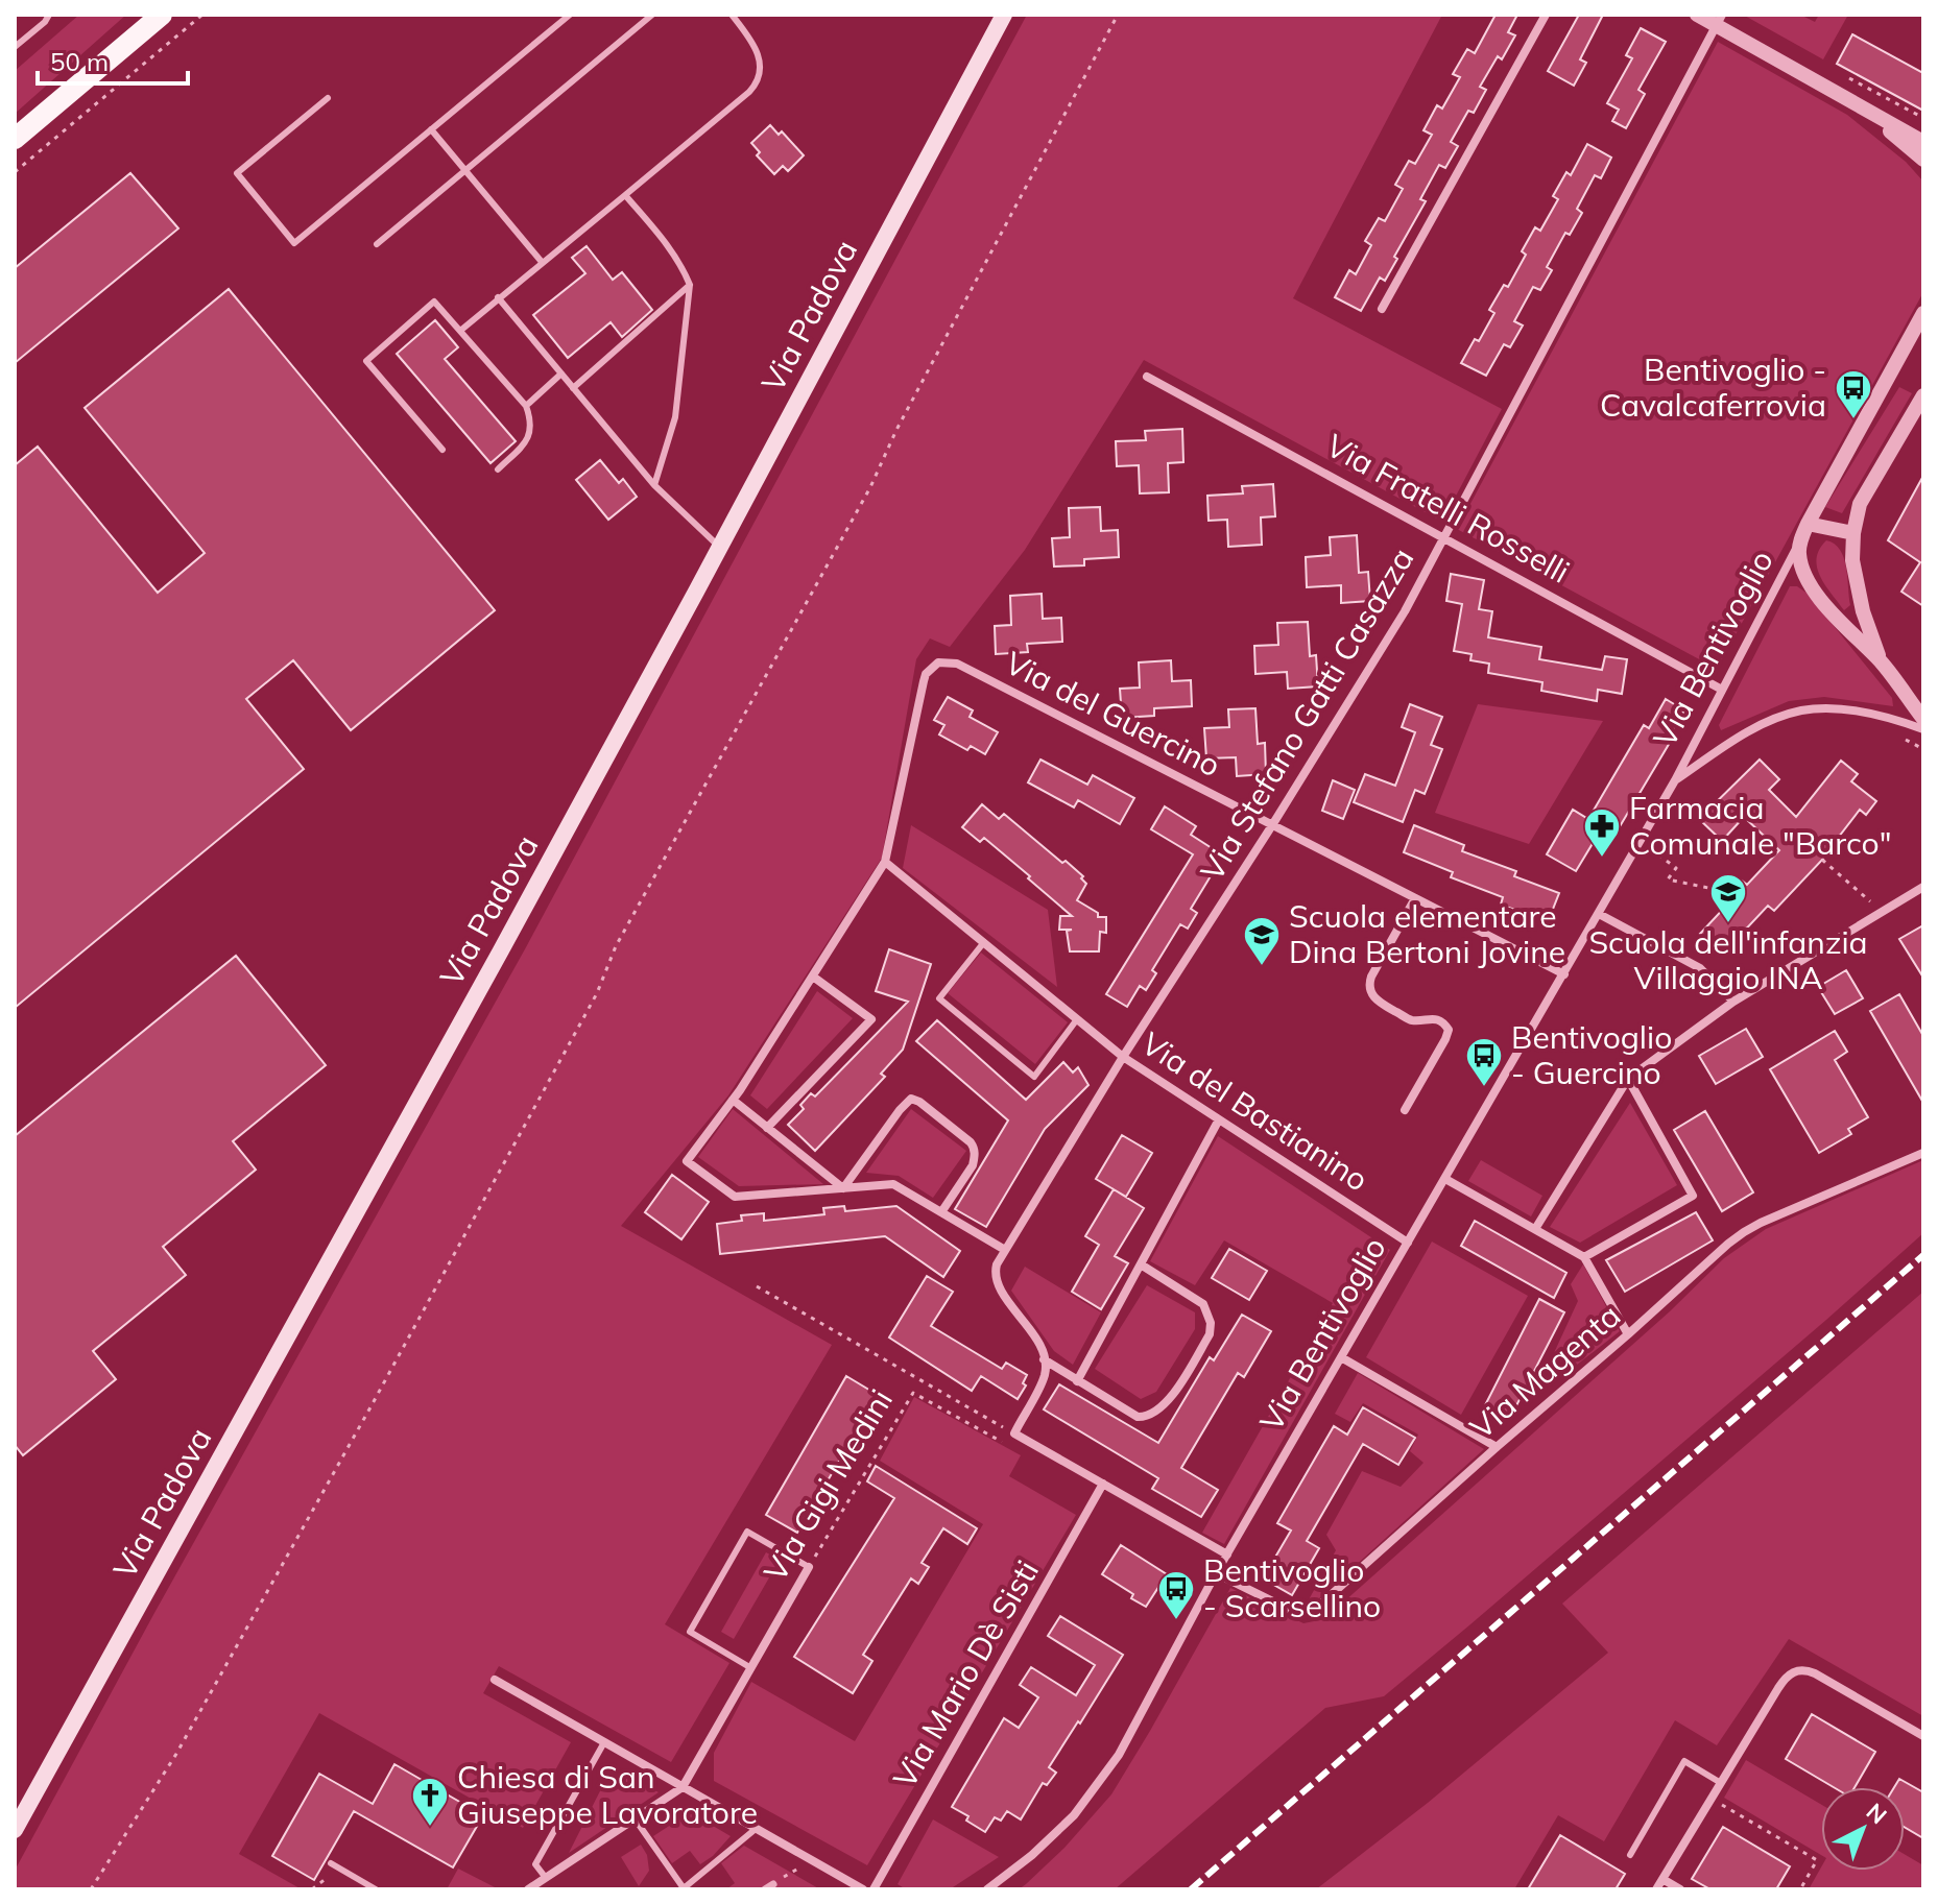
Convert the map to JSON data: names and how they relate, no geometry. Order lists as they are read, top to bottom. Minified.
{"streets":{"main road":["Via Padova"],"street":["Via Fratelli Rosselli","Via Bentivoglio","Via del Guercino","Via Stefano Gatti Casazza","Via del Bastianino","Via Magenta","Via Gigi Medini","Via Mario Dè Sisti"]},"crossings":[["Via Fratelli Rosselli","Via Bentivoglio"],["Via Fratelli Rosselli","Via Stefano Gatti Casazza"],["Via Bentivoglio","Via del Guercino"],["Via Bentivoglio","Via del Bastianino"],["Via Bentivoglio","Via Magenta"],["Via del Guercino","Via Stefano Gatti Casazza"],["Via del Guercino","Via del Bastianino"],["Via Stefano Gatti Casazza","Via del Bastianino"]],"places":{"bus stop":["Bentivoglio - Cavalcaferrovia","Bentivoglio - Guercino","Bentivoglio - Scarsellino"],"pharmacy":["Farmacia Comunale \"Barco\""],"school or university":["Scuola dell'infanzia Villaggio INA","Scuola elementare Dina Bertoni Jovine"],"church":["Chiesa di San Giuseppe Lavoratore"]},"scale_bar":"50 m","north":"top right"}
